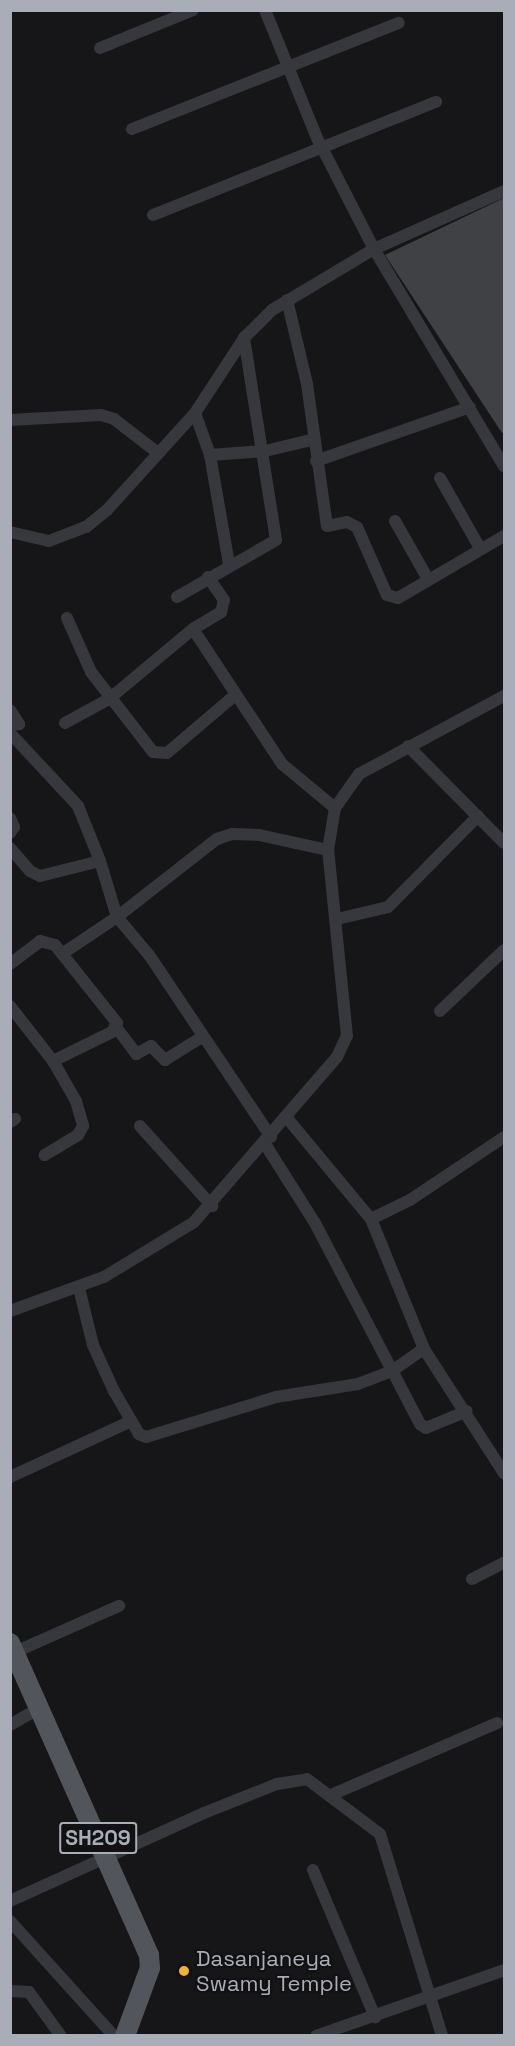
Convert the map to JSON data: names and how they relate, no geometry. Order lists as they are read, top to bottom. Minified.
{"streets":{"main road":["SH209"]},"places":["Dasanjaneya Swamy Temple"]}
